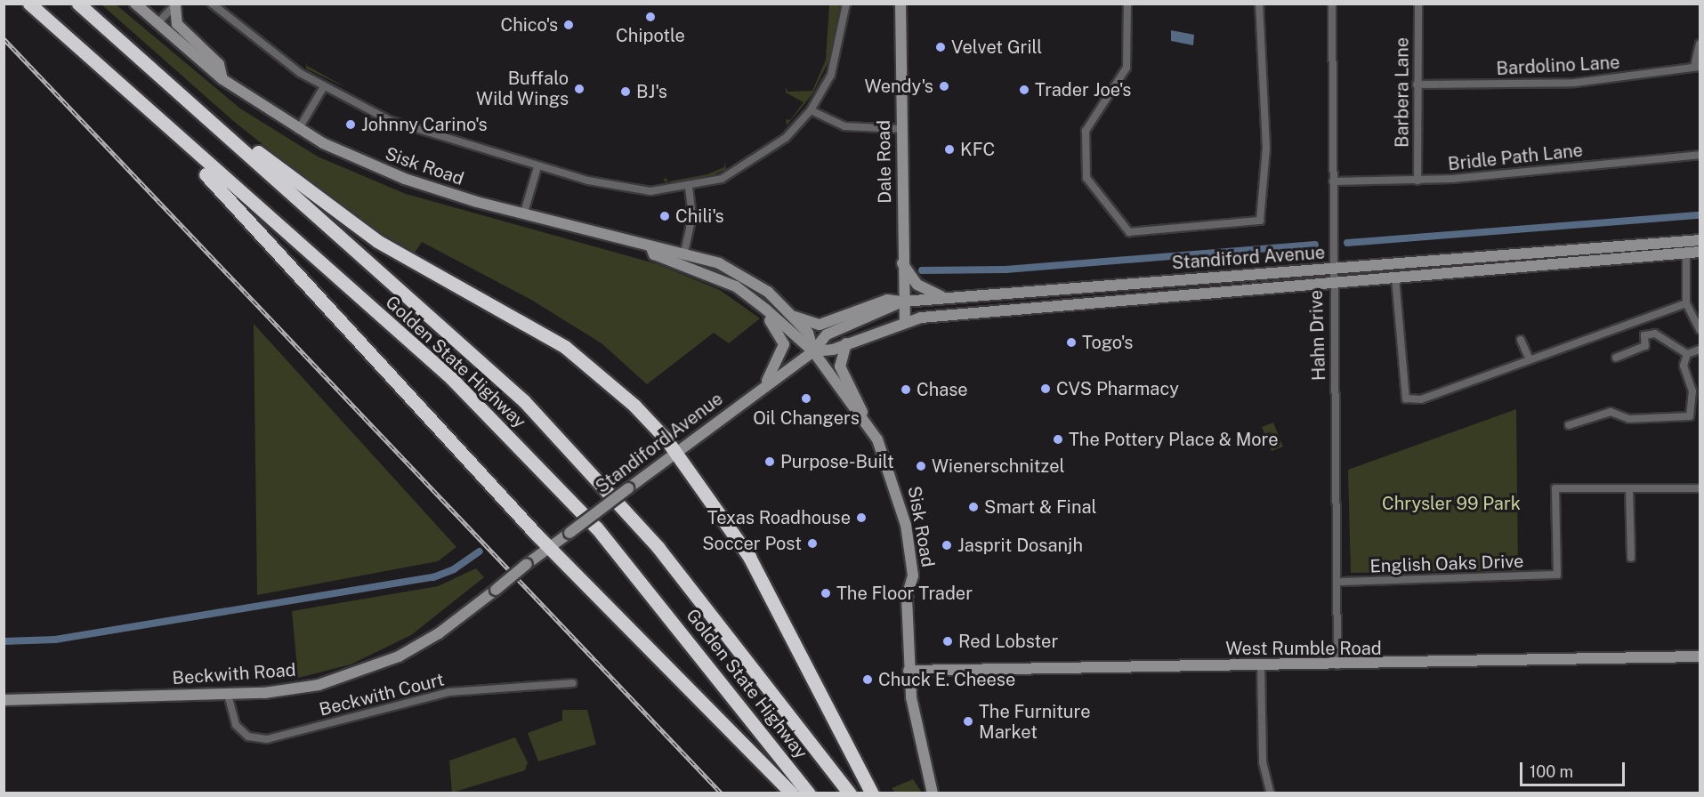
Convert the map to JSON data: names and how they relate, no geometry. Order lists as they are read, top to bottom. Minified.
{"streets":{"highway":["Golden State Highway"],"main road":["Dale Road","Sisk Road","Standiford Avenue","West Rumble Road","Beckwith Road"],"street":["Bardolino Lane","Barbera Lane","Bridle Path Lane","Hahn Drive","English Oaks Drive","Beckwith Court"]},"crossings":[["Bardolino Lane","Barbera Lane"],["Barbera Lane","Bridle Path Lane"],["Bridle Path Lane","Hahn Drive"],["Dale Road","Standiford Avenue"],["Sisk Road","Standiford Avenue"],["Sisk Road","West Rumble Road"],["Standiford Avenue","Hahn Drive"],["Standiford Avenue","Beckwith Road"],["Hahn Drive","English Oaks Drive"],["Hahn Drive","West Rumble Road"],["Beckwith Road","Beckwith Court"]],"parks":["Chrysler 99 Park"],"places":["Chipotle","Chico's","Velvet Grill","Wendy's","Buffalo Wild Wings","Trader Joe's","BJ's","Johnny Carino's","KFC","Chili's","Togo's","CVS Pharmacy","Chase","Oil Changers","The Pottery Place & More","Purpose-Built","Wienerschnitzel","Smart & Final","Texas Roadhouse","Soccer Post","Jasprit Dosanjh","The Floor Trader","Red Lobster","Chuck E. Cheese","The Furniture Market"],"scale_bar":"100 m"}
